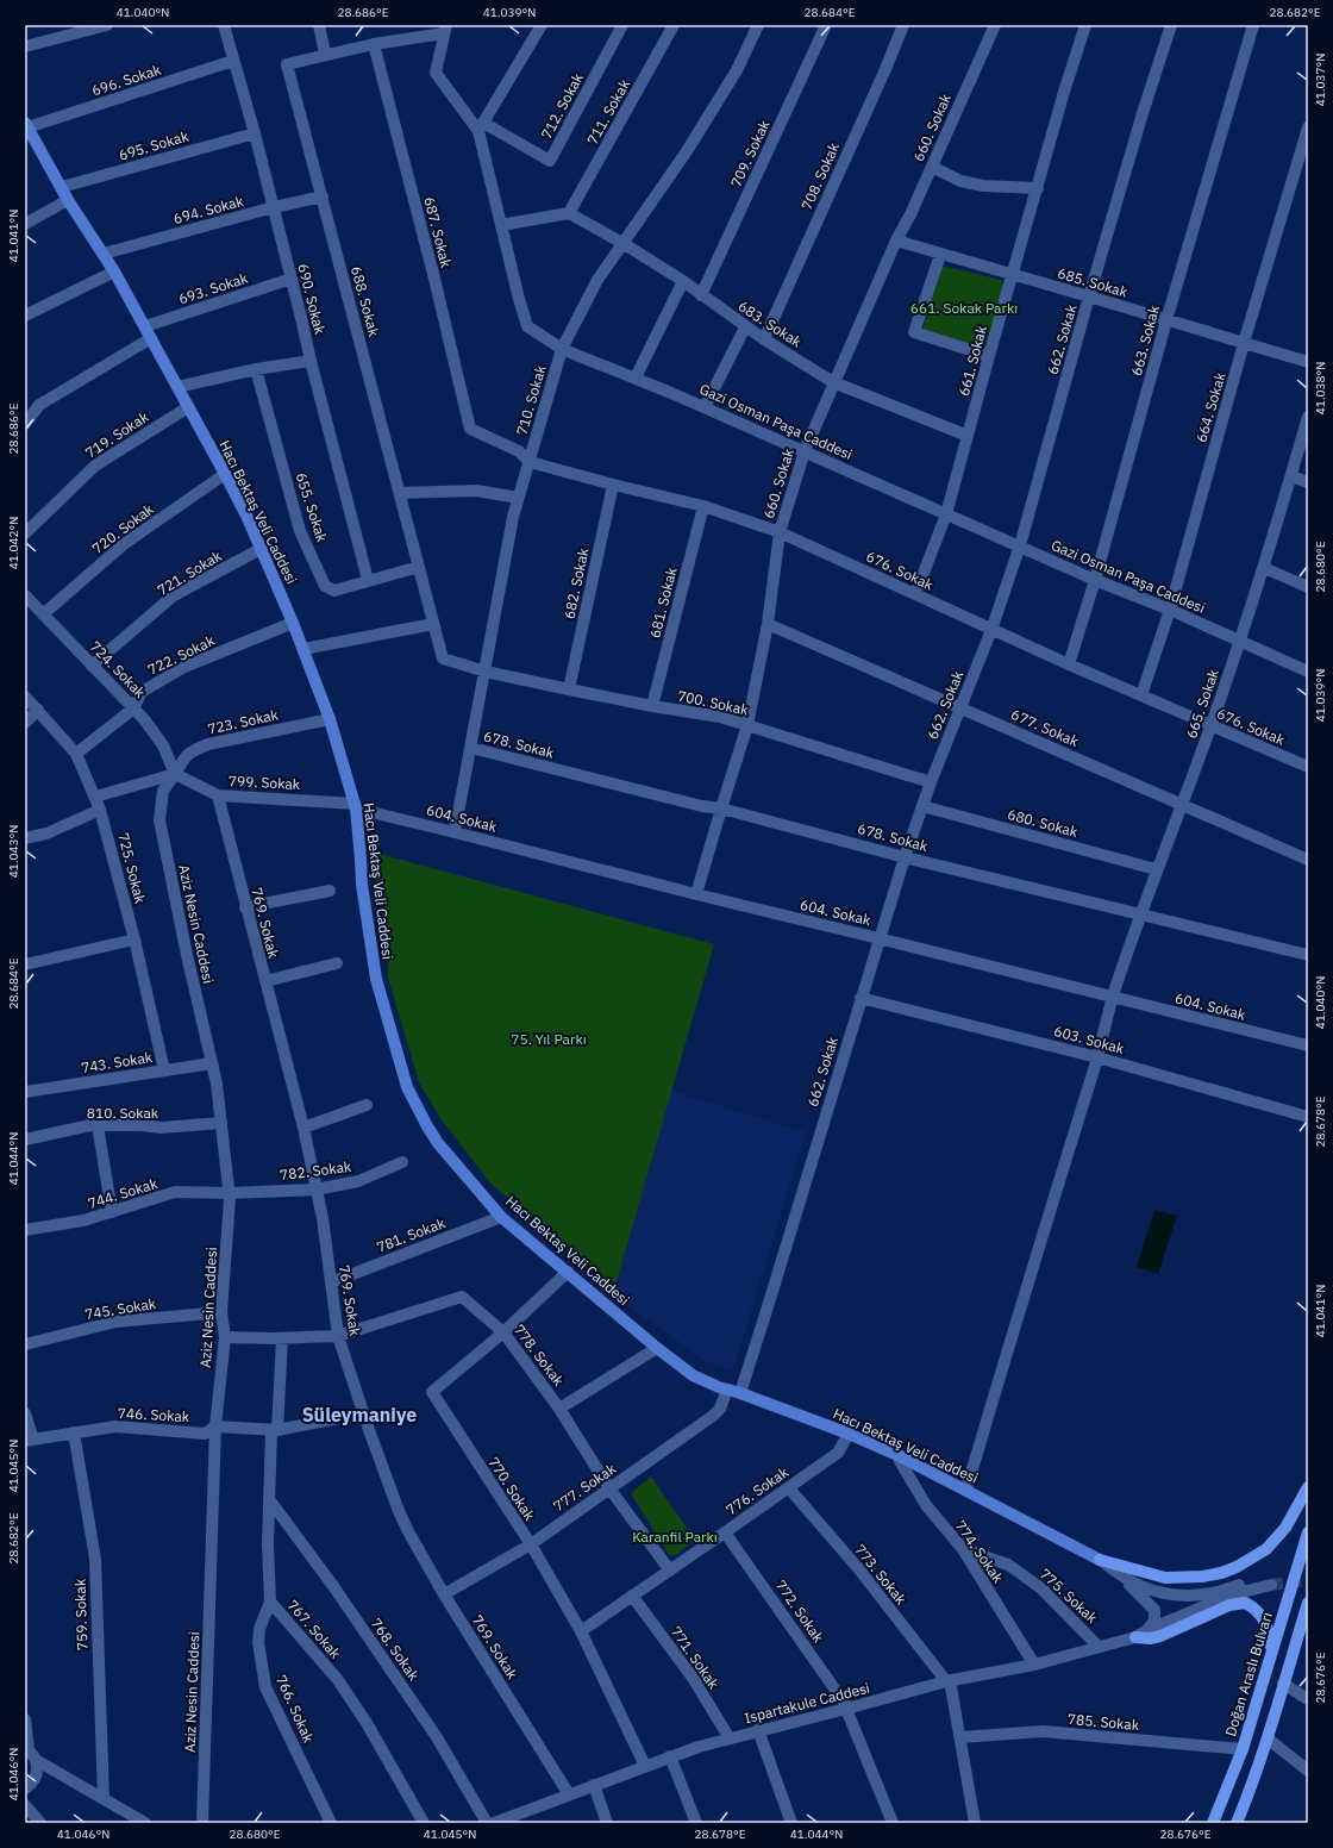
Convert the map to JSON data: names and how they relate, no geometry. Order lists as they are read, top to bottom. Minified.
{"streets":{"main road":["Hacı Bektaş Veli Caddesi","Doğan Araslı Bulvarı"],"street":["696. Sokak","712. Sokak","711. Sokak","660. Sokak","695. Sokak","709. Sokak","708. Sokak","694. Sokak","687. Sokak","685. Sokak","693. Sokak","690. Sokak","688. Sokak","683. Sokak","662. Sokak","663. Sokak","661. Sokak","710. Sokak","664. Sokak","Gazi Osman Paşa Caddesi","719. Sokak","655. Sokak","720. Sokak","676. Sokak","721. Sokak","682. Sokak","681. Sokak","722. Sokak","724. Sokak","700. Sokak","665. Sokak","723. Sokak","677. Sokak","678. Sokak","799. Sokak","604. Sokak","680. Sokak","725. Sokak","769. Sokak","Aziz Nesin Caddesi","603. Sokak","743. Sokak","810. Sokak","782. Sokak","744. Sokak","781. Sokak","745. Sokak","778. Sokak","746. Sokak","777. Sokak","770. Sokak","776. Sokak","774. Sokak","773. Sokak","775. Sokak","772. Sokak","759. Sokak","767. Sokak","768. Sokak","771. Sokak","Ispartakule Caddesi","766. Sokak","785. Sokak"]},"crossings":[["696. Sokak","690. Sokak"],["696. Sokak","Hacı Bektaş Veli Caddesi"],["712. Sokak","Gazi Osman Paşa Caddesi"],["711. Sokak","683. Sokak"],["660. Sokak","685. Sokak"],["660. Sokak","683. Sokak"],["660. Sokak","Gazi Osman Paşa Caddesi"],["660. Sokak","676. Sokak"],["660. Sokak","700. Sokak"],["660. Sokak","677. Sokak"],["660. Sokak","678. Sokak"],["660. Sokak","604. Sokak"],["695. Sokak","690. Sokak"],["695. Sokak","Hacı Bektaş Veli Caddesi"],["709. Sokak","683. Sokak"],["708. Sokak","683. Sokak"],["694. Sokak","690. Sokak"],["694. Sokak","688. Sokak"],["694. Sokak","Hacı Bektaş Veli Caddesi"],["687. Sokak","688. Sokak"],["687. Sokak","676. Sokak"],["685. Sokak","662. Sokak"],["685. Sokak","663. Sokak"],["685. Sokak","661. Sokak"],["685. Sokak","664. Sokak"],["693. Sokak","690. Sokak"],["693. Sokak","Hacı Bektaş Veli Caddesi"],["690. Sokak","655. Sokak"],["688. Sokak","710. Sokak"],["688. Sokak","Gazi Osman Paşa Caddesi"],["688. Sokak","655. Sokak"],["688. Sokak","700. Sokak"],["683. Sokak","661. Sokak"],["683. Sokak","710. Sokak"],["662. Sokak","Gazi Osman Paşa Caddesi"],["662. Sokak","Hacı Bektaş Veli Caddesi"],["662. Sokak","676. Sokak"],["662. Sokak","700. Sokak"],["662. Sokak","677. Sokak"],["662. Sokak","678. Sokak"],["662. Sokak","604. Sokak"],["662. Sokak","680. Sokak"],["662. Sokak","603. Sokak"],["663. Sokak","Gazi Osman Paşa Caddesi"],["663. Sokak","676. Sokak"],["661. Sokak","Gazi Osman Paşa Caddesi"],["661. Sokak","676. Sokak"],["710. Sokak","Gazi Osman Paşa Caddesi"],["710. Sokak","676. Sokak"],["710. Sokak","700. Sokak"],["710. Sokak","678. Sokak"],["710. Sokak","604. Sokak"],["664. Sokak","Gazi Osman Paşa Caddesi"],["664. Sokak","676. Sokak"],["Gazi Osman Paşa Caddesi","665. Sokak"],["719. Sokak","Hacı Bektaş Veli Caddesi"],["Hacı Bektaş Veli Caddesi","720. Sokak"],["Hacı Bektaş Veli Caddesi","721. Sokak"],["Hacı Bektaş Veli Caddesi","722. Sokak"],["Hacı Bektaş Veli Caddesi","665. Sokak"],["Hacı Bektaş Veli Caddesi","723. Sokak"],["Hacı Bektaş Veli Caddesi","799. Sokak"],["Hacı Bektaş Veli Caddesi","604. Sokak"],["Hacı Bektaş Veli Caddesi","781. Sokak"],["Hacı Bektaş Veli Caddesi","777. Sokak"],["Hacı Bektaş Veli Caddesi","770. Sokak"],["Hacı Bektaş Veli Caddesi","776. Sokak"],["Hacı Bektaş Veli Caddesi","774. Sokak"],["720. Sokak","724. Sokak"],["676. Sokak","682. Sokak"],["676. Sokak","681. Sokak"],["676. Sokak","665. Sokak"],["721. Sokak","724. Sokak"],["682. Sokak","700. Sokak"],["681. Sokak","700. Sokak"],["722. Sokak","724. Sokak"],["722. Sokak","725. Sokak"],["724. Sokak","723. Sokak"],["724. Sokak","799. Sokak"],["724. Sokak","Aziz Nesin Caddesi"],["665. Sokak","677. Sokak"],["665. Sokak","678. Sokak"],["665. Sokak","604. Sokak"],["665. Sokak","680. Sokak"],["665. Sokak","603. Sokak"],["723. Sokak","799. Sokak"],["723. Sokak","Aziz Nesin Caddesi"],["799. Sokak","604. Sokak"],["799. Sokak","769. Sokak"],["799. Sokak","Aziz Nesin Caddesi"],["725. Sokak","743. Sokak"],["769. Sokak","782. Sokak"],["769. Sokak","781. Sokak"],["769. Sokak","778. Sokak"],["769. Sokak","746. Sokak"],["769. Sokak","777. Sokak"],["769. Sokak","Ispartakule Caddesi"],["Aziz Nesin Caddesi","743. Sokak"],["Aziz Nesin Caddesi","810. Sokak"],["Aziz Nesin Caddesi","782. Sokak"],["Aziz Nesin Caddesi","744. Sokak"],["Aziz Nesin Caddesi","745. Sokak"],["Aziz Nesin Caddesi","778. Sokak"],["Aziz Nesin Caddesi","746. Sokak"],["782. Sokak","744. Sokak"],["778. Sokak","777. Sokak"],["778. Sokak","770. Sokak"],["778. Sokak","776. Sokak"],["778. Sokak","767. Sokak"],["746. Sokak","759. Sokak"],["746. Sokak","767. Sokak"],["777. Sokak","770. Sokak"],["770. Sokak","776. Sokak"],["770. Sokak","Ispartakule Caddesi"],["776. Sokak","773. Sokak"],["776. Sokak","772. Sokak"],["776. Sokak","771. Sokak"],["774. Sokak","775. Sokak"],["774. Sokak","Ispartakule Caddesi"],["773. Sokak","Ispartakule Caddesi"],["775. Sokak","Ispartakule Caddesi"],["772. Sokak","Ispartakule Caddesi"],["767. Sokak","768. Sokak"],["767. Sokak","766. Sokak"],["771. Sokak","Ispartakule Caddesi"],["Doğan Araslı Bulvarı","785. Sokak"]],"districts":["Süleymaniye"],"parks":["661. Sokak Parkı","75. Yıl Parkı","Karanfil Parkı"],"coordinates":["41.040°N","28.686°E","41.039°N","28.684°E","28.682°E","41.037°N","41.041°N","41.038°N","41.042°N","28.680°E","41.043°N","28.678°E","41.044°N","41.045°N","28.676°E","41.046°N"]}
